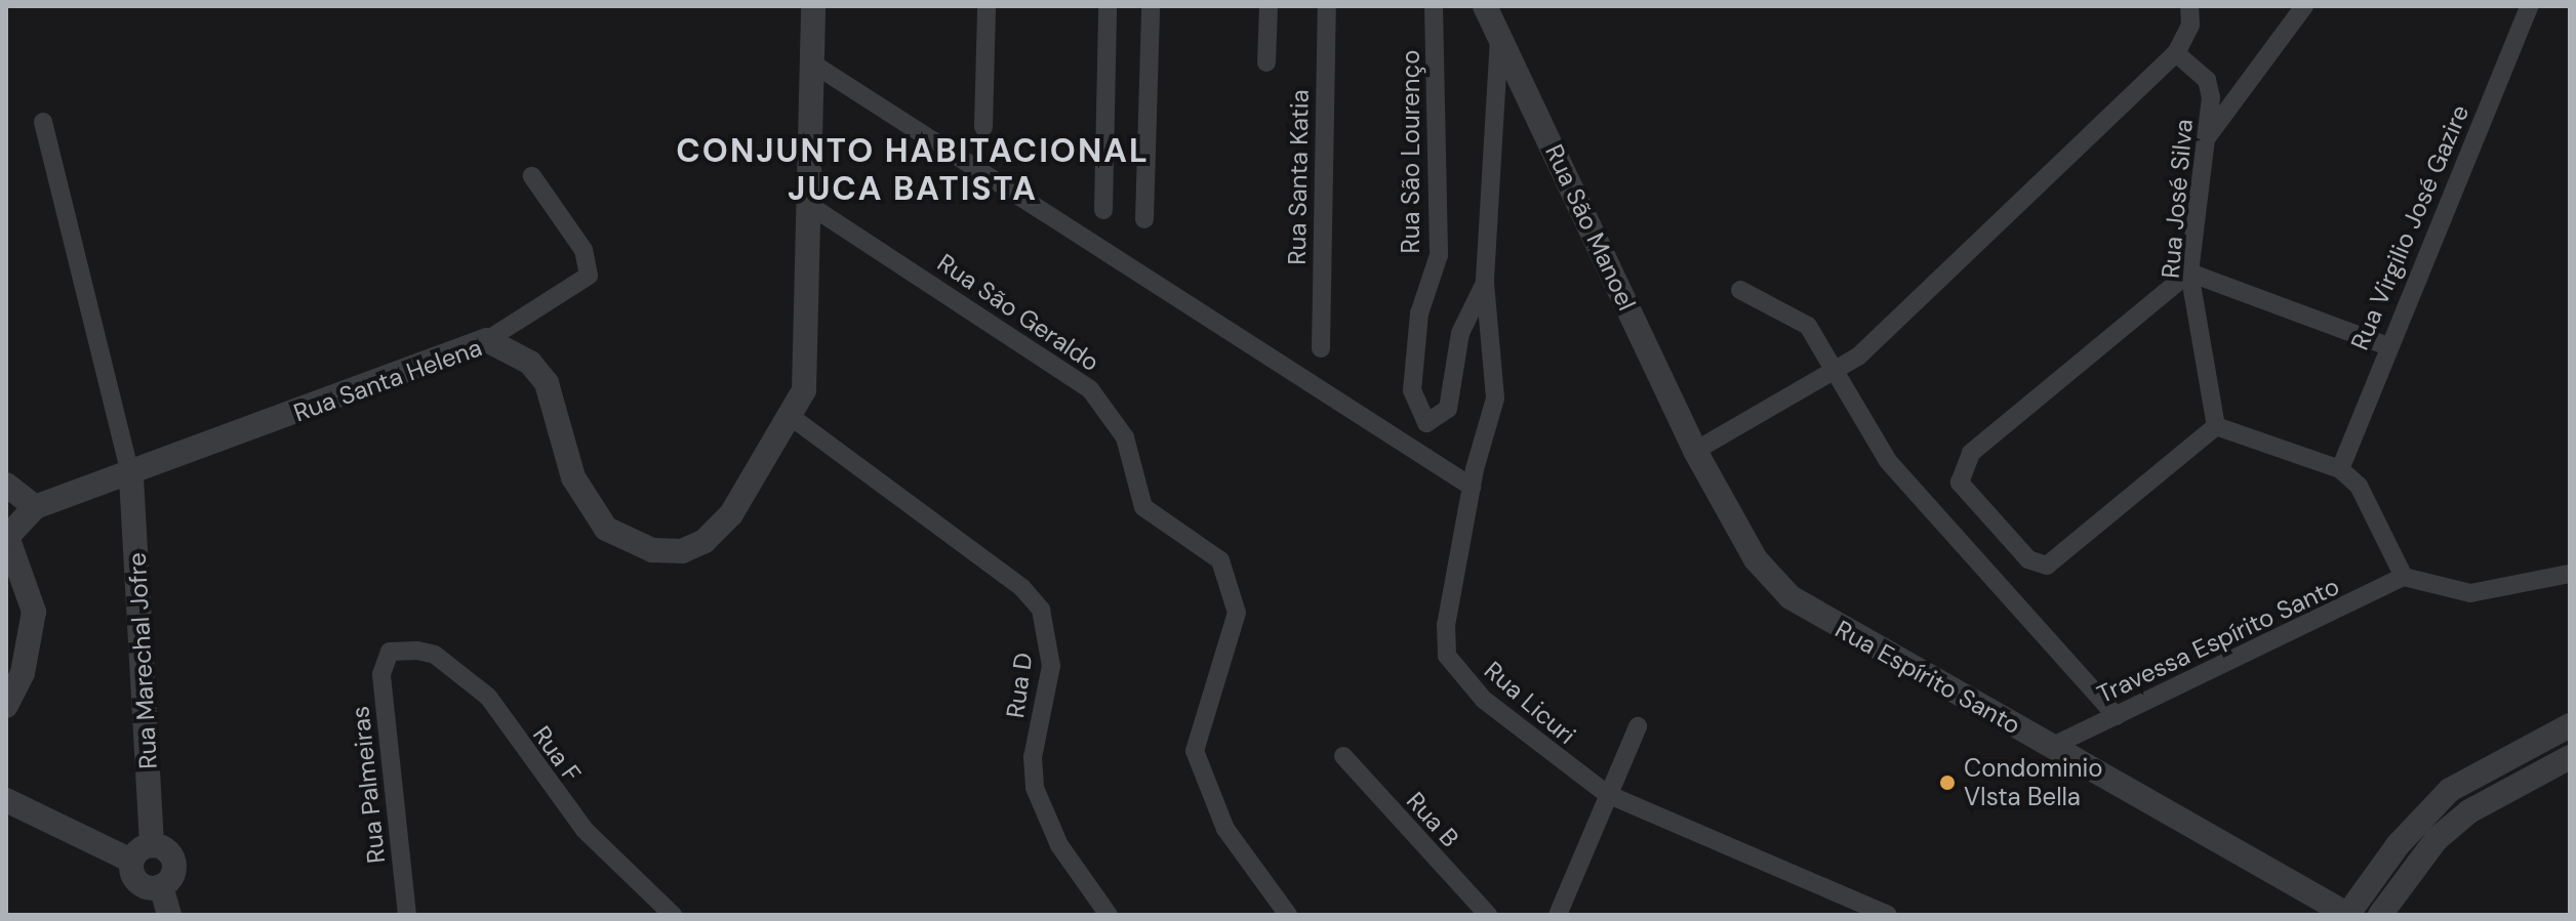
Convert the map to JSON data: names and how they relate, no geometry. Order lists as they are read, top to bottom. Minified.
{"streets":{"street":["Rua São Lourenço","Rua Santa Katia","Rua José Silva","Rua São Manoel","Rua Virgilio José Gazire","Rua São Geraldo","Rua Santa Helena","Travessa Espírito Santo","Rua Marechal Jofre","Rua Espírito Santo","Rua D","Rua Licuri","Rua F","Rua Palmeiras","Rua B"]},"crossings":[["Rua São Lourenço","Rua Licuri"],["Rua São Manoel","Rua Espírito Santo"],["Rua São Geraldo","Rua Santa Helena"],["Rua Santa Helena","Rua Marechal Jofre"],["Rua Santa Helena","Rua D"],["Travessa Espírito Santo","Rua Espírito Santo"],["Rua F","Rua Palmeiras"]],"districts":["CONJUNTO HABITACIONAL JUCA BATISTA"],"places":["Condominio VIsta Bella"]}
